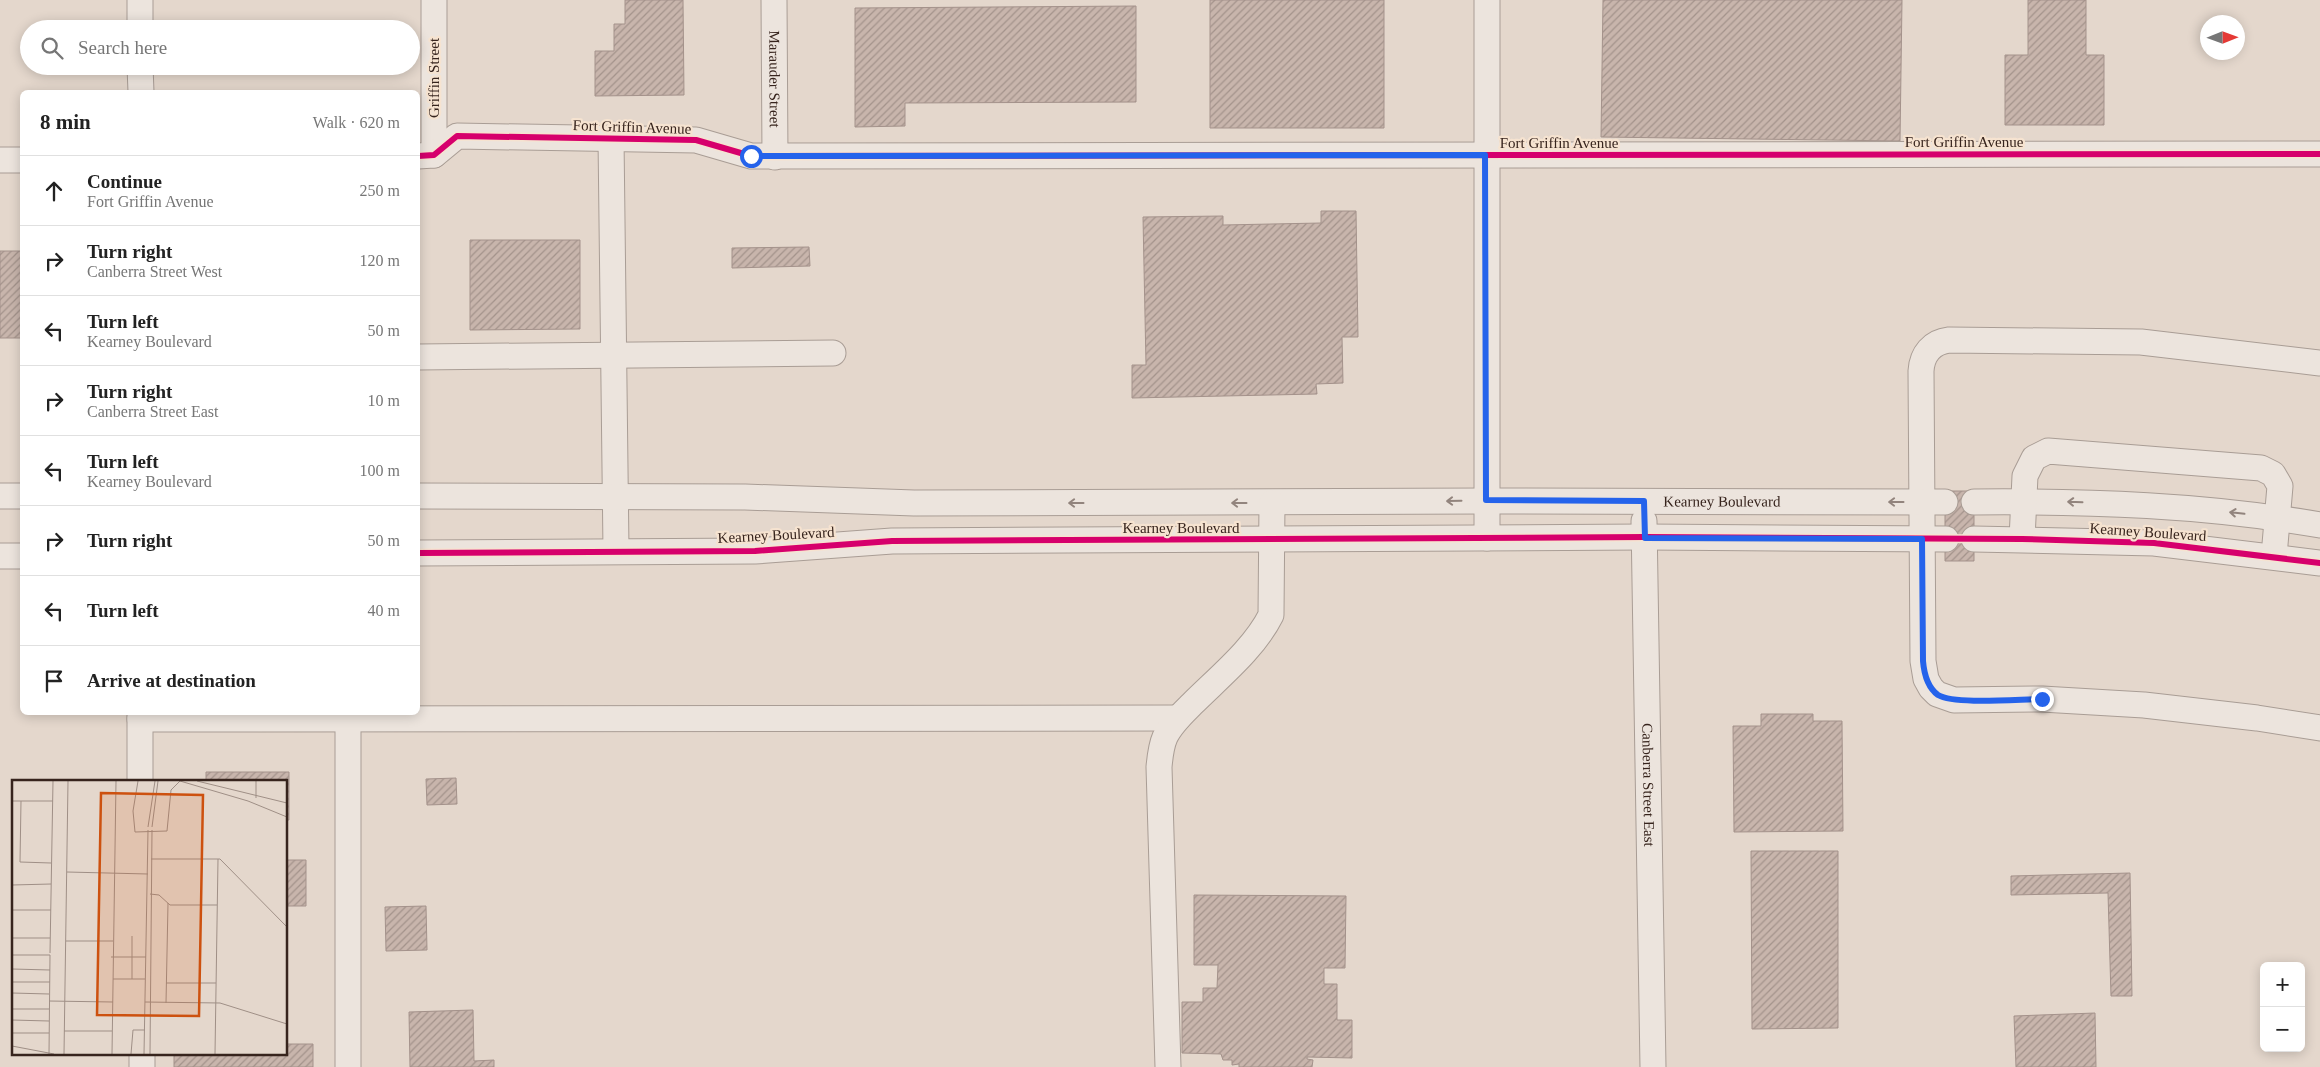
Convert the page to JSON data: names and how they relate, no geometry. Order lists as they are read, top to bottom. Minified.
{"streets":{"street":["Griffin Street","Marauder Street","Fort Griffin Avenue","Kearney Boulevard","Canberra Street East"]},"crossings":[["Griffin Street","Fort Griffin Avenue"],["Marauder Street","Fort Griffin Avenue"],["Kearney Boulevard","Canberra Street East"]],"north":"right","page":{"search":"Search here","heading":["8 min","Walk · 620 m"],"list":[["Continue","Fort Griffin Avenue","250 m"],["Turn right","Canberra Street West","120 m"],["Turn left","Kearney Boulevard","50 m"],["Turn right","Canberra Street East","10 m"],["Turn left","Kearney Boulevard","100 m"],["Turn right","50 m"],["Turn left","40 m"],"Arrive at destination"],"map_buttons":["+","−"]}}
